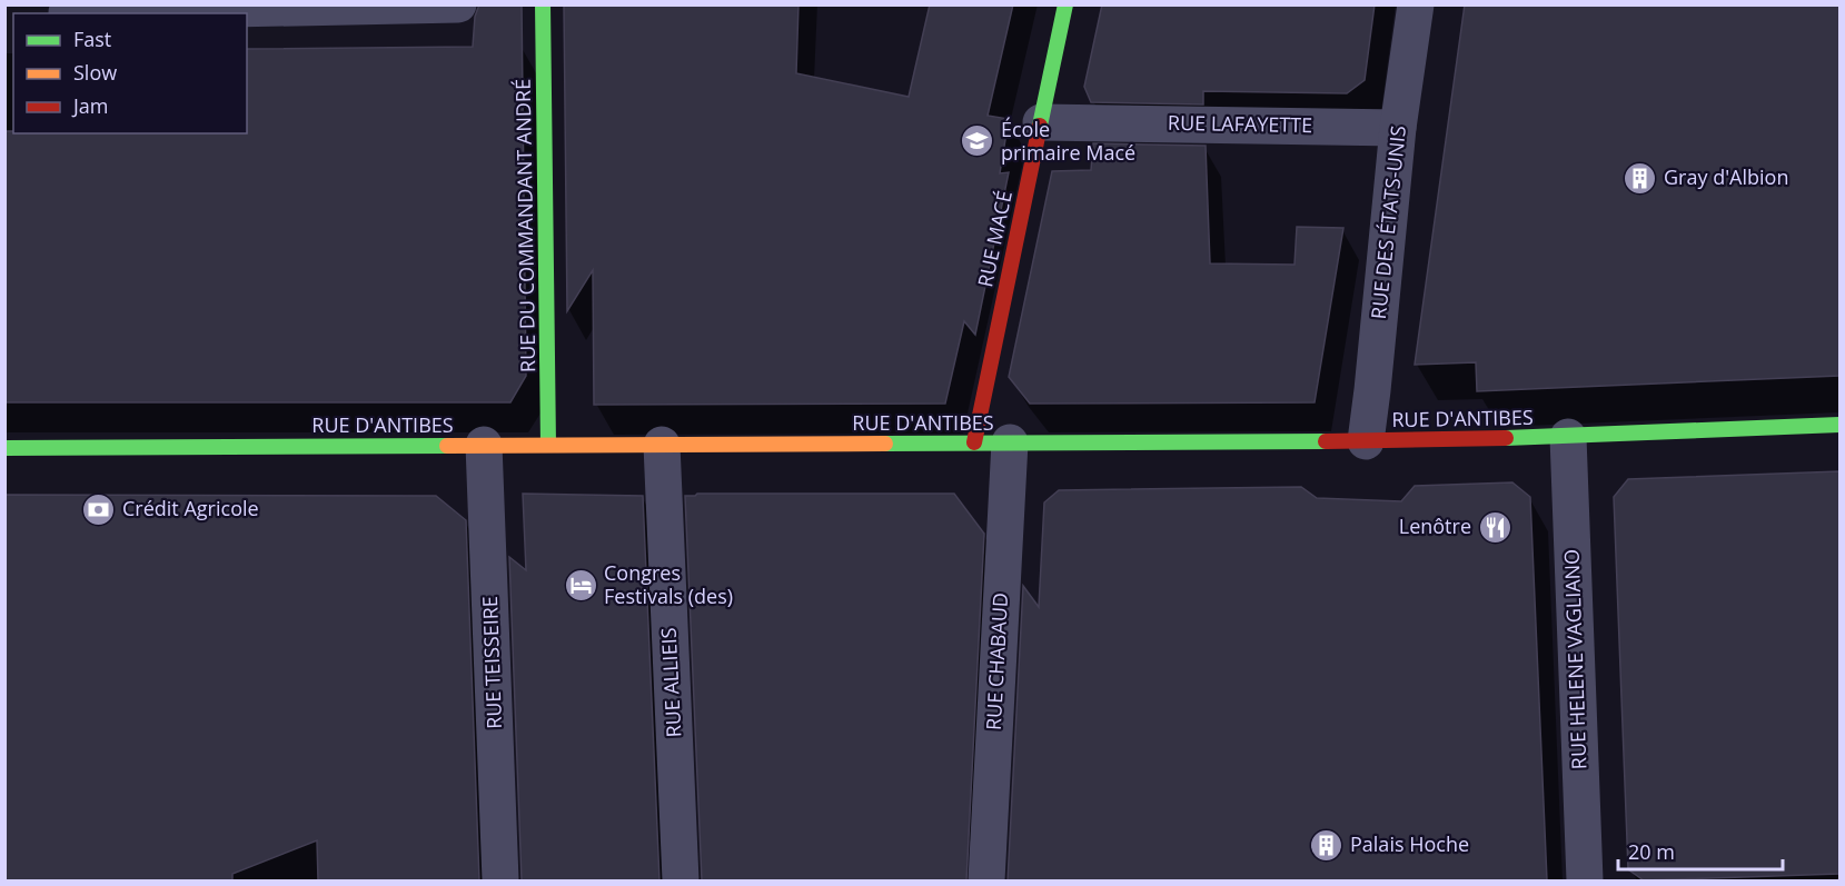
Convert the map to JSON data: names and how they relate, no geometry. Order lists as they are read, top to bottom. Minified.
{"streets":{"street":["RUE LAFAYETTE","RUE DES ÉTATS-UNIS","RUE DU COMMANDANT ANDRÉ","RUE MACÉ","RUE D'ANTIBES","RUE HELENE VAGLIANO","RUE CHABAUD","RUE TEISSEIRE","RUE ALLIEIS"]},"crossings":[["RUE LAFAYETTE","RUE DES ÉTATS-UNIS"],["RUE LAFAYETTE","RUE MACÉ"],["RUE DES ÉTATS-UNIS","RUE D'ANTIBES"],["RUE DU COMMANDANT ANDRÉ","RUE D'ANTIBES"],["RUE MACÉ","RUE D'ANTIBES"],["RUE D'ANTIBES","RUE HELENE VAGLIANO"],["RUE D'ANTIBES","RUE CHABAUD"],["RUE D'ANTIBES","RUE TEISSEIRE"],["RUE D'ANTIBES","RUE ALLIEIS"]],"places":{"school or university":["École primaire Macé"],"building":["Gray d'Albion","Palais Hoche"],"bank":["Crédit Agricole"],"restaurant":["Lenôtre"],"hotel":["Congres Festivals (des)"]},"legend":["Fast","Slow","Jam"],"scale_bar":"20 m"}
